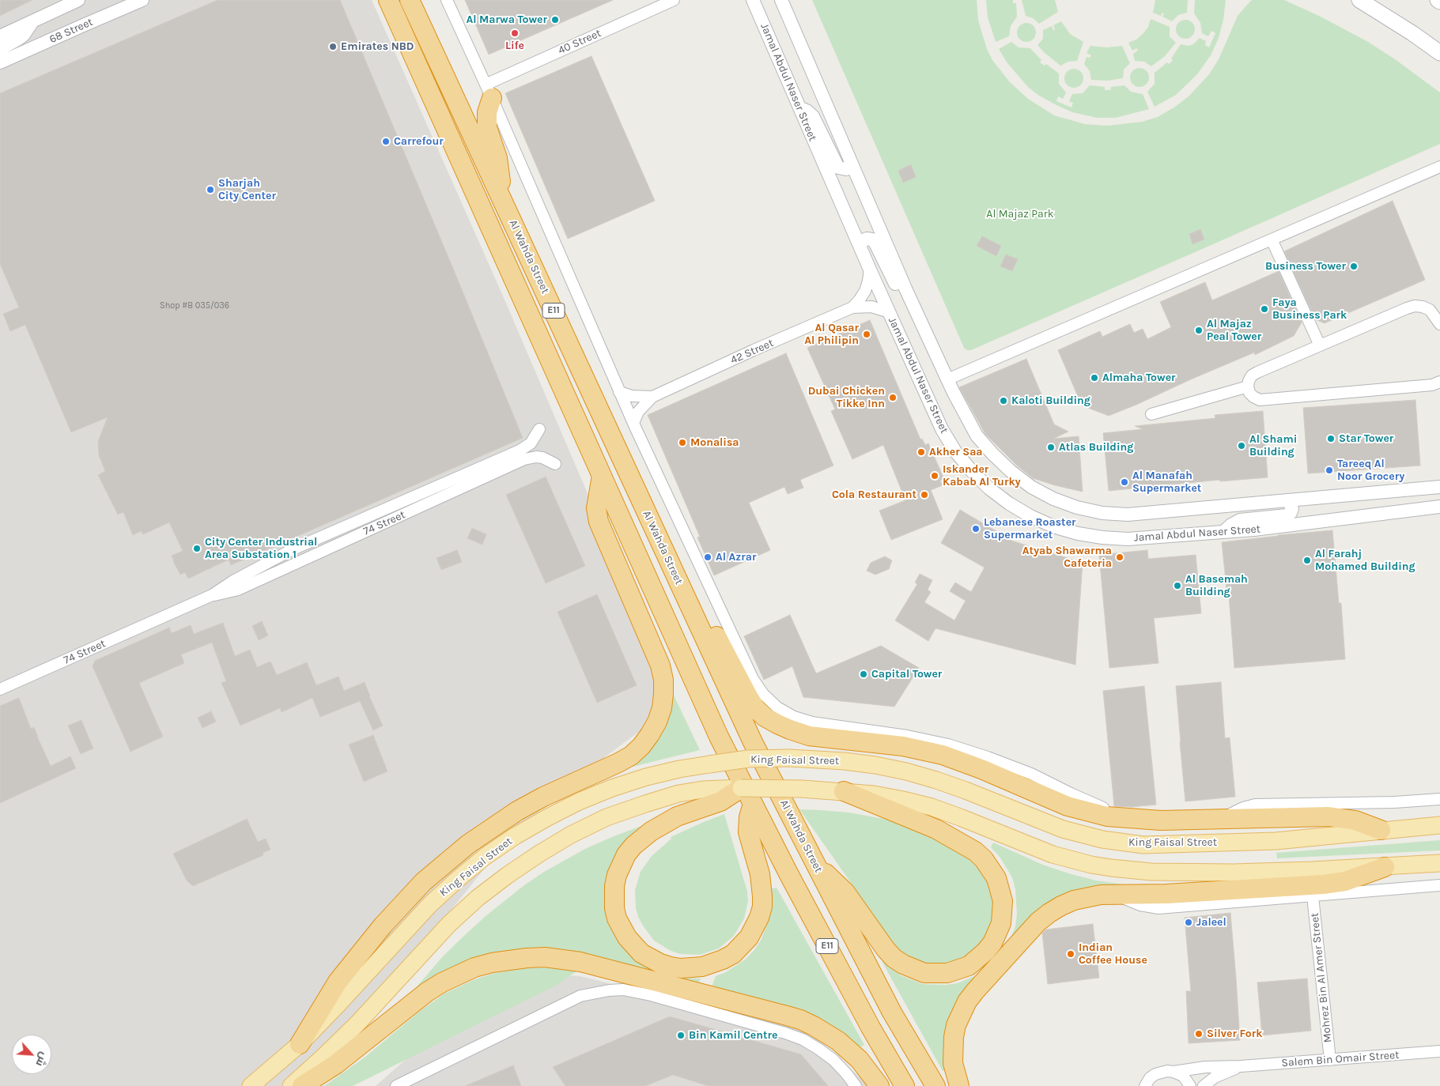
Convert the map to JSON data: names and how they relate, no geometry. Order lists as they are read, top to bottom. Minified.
{"streets":{"highway":["Al Wahda Street","E11"],"main road":["King Faisal Street"],"street":["68 Street","40 Street","Jamal Abdul Naser Street","42 Street","74 Street","Mohrez Bin Al Amer Street","Salem Bin Omair Street"]},"crossings":[["Jamal Abdul Naser Street","42 Street"],["Mohrez Bin Al Amer Street","Salem Bin Omair Street"]],"parks":["Al Majaz Park"],"places":["Al Marwa Tower","Life","Emirates NBD","Carrefour","Sharjah City Center","Business Tower","Faya Business Park","Al Majaz Peal Tower","Al Qasar Al Philipin","Almaha Tower","Dubai Chicken Tikke Inn","Kaloti Building","Star Tower","Monalisa","Al Shami Building","Atlas Building","Akher Saa","Tareeq Al Noor Grocery","Iskander Kabab Al Turky","Al Manafah Supermarket","Cola Restaurant","Lebanese Roaster Supermarket","City Center Industrial Area Substation 1","Al Azrar","Atyab Shawarma Cafeteria","Al Farahj Mohamed Building","Al Basemah Building","Capital Tower","Jaleel","Indian Coffee House","Silver Fork","Bin Kamil Centre"],"house_numbers":["Shop #B 035/036"],"north":"bottom right"}
